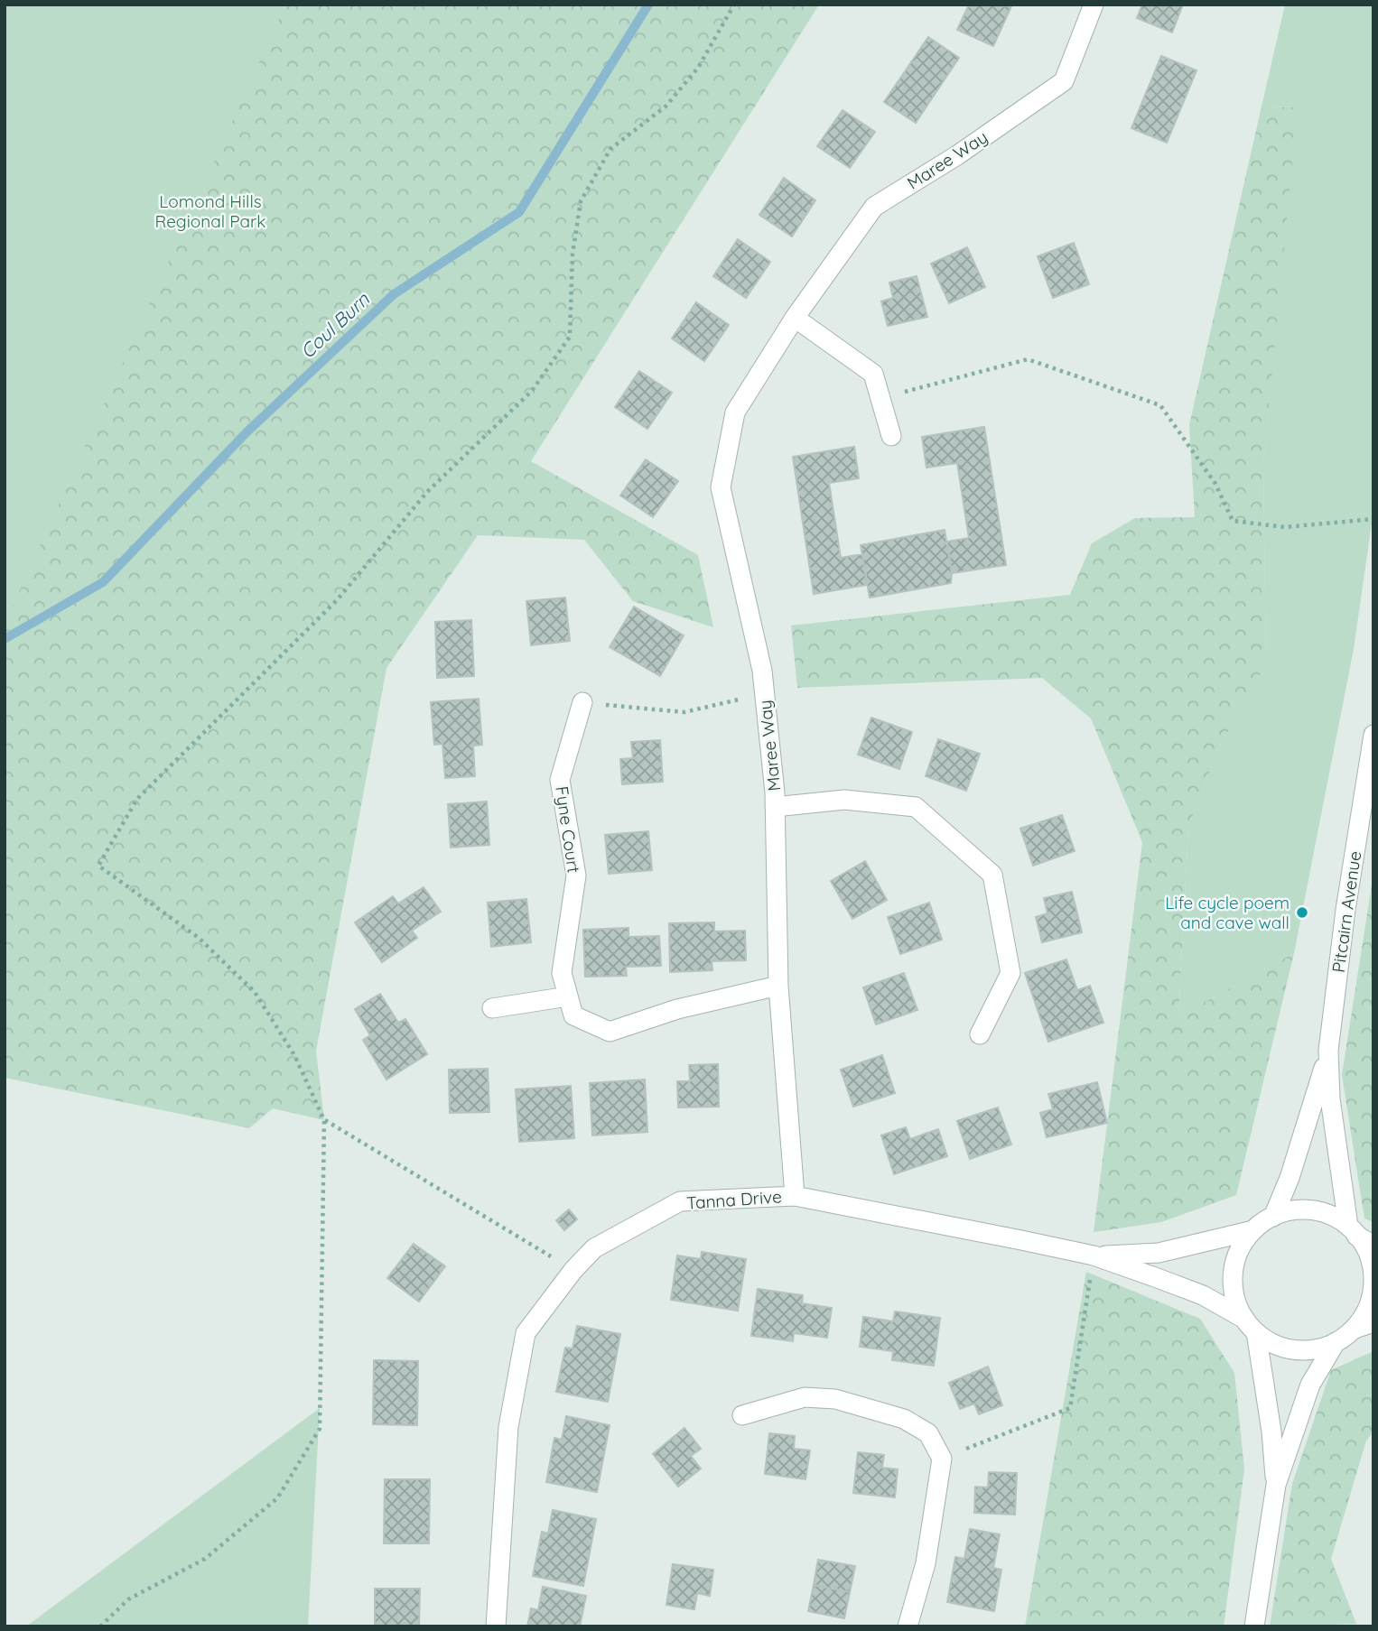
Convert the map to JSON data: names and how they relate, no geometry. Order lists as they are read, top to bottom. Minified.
{"streets":{"street":["Maree Way","Fyne Court","Pitcairn Avenue","Tanna Drive"]},"crossings":[["Maree Way","Fyne Court"],["Maree Way","Tanna Drive"],["Pitcairn Avenue","Tanna Drive"]],"water":["Coul Burn"],"parks":["Lomond Hills Regional Park"],"places":["Life cycle poem and cave wall"]}
